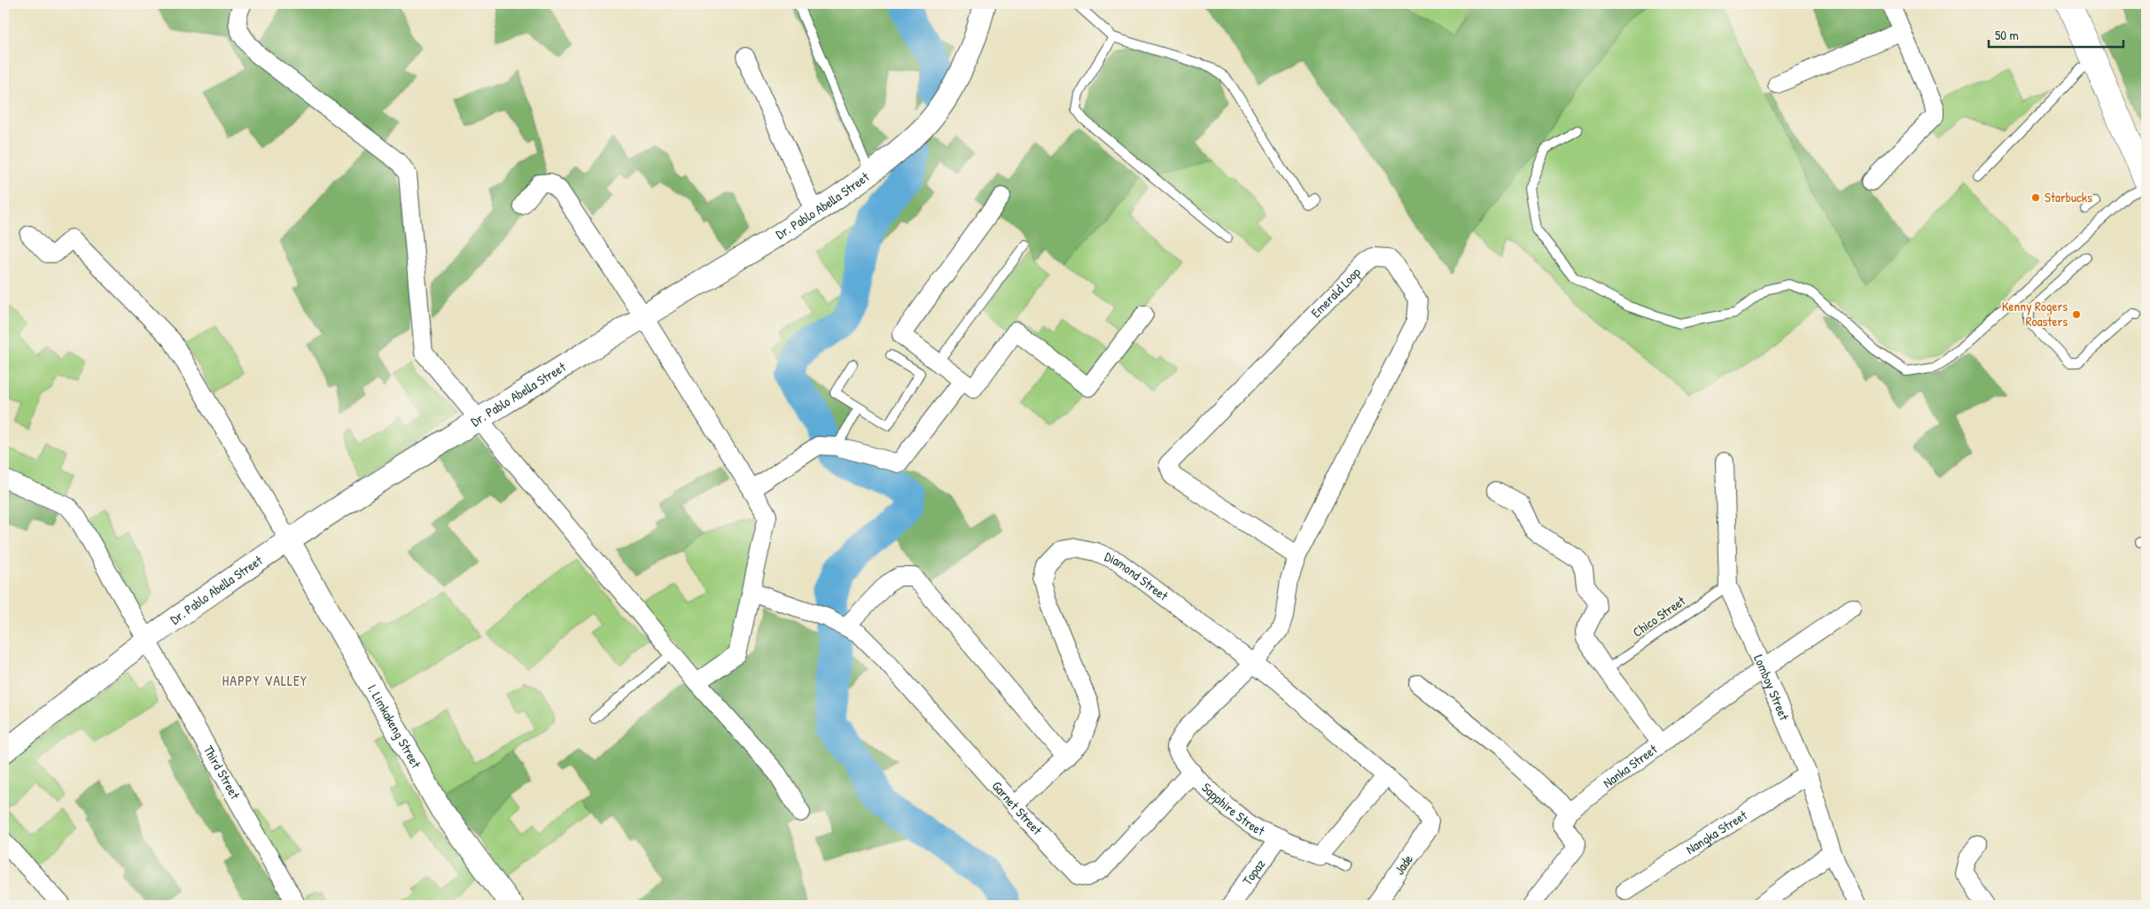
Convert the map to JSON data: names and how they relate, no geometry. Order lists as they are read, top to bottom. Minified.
{"streets":{"street":["Dr. Pablo Abella Street","Emerald Loop","Diamond Street","Lomboy Street","I. Limkakeng Street","Nanka Street","Third Street","Sapphire Street","Garnet Street","Nangka Street","Jade","Topaz"],"lane":["Chico Street"]},"crossings":[["Dr. Pablo Abella Street","I. Limkakeng Street"],["Dr. Pablo Abella Street","Third Street"],["Emerald Loop","Diamond Street"],["Emerald Loop","Sapphire Street"],["Diamond Street","Sapphire Street"],["Diamond Street","Garnet Street"],["Diamond Street","Jade"],["Chico Street","Lomboy Street"],["Lomboy Street","Nanka Street"],["Lomboy Street","Nangka Street"],["Sapphire Street","Garnet Street"],["Sapphire Street","Topaz"]],"districts":["HAPPY VALLEY"],"places":["Starbucks","Kenny Rogers Roasters"],"scale_bar":"50 m"}
